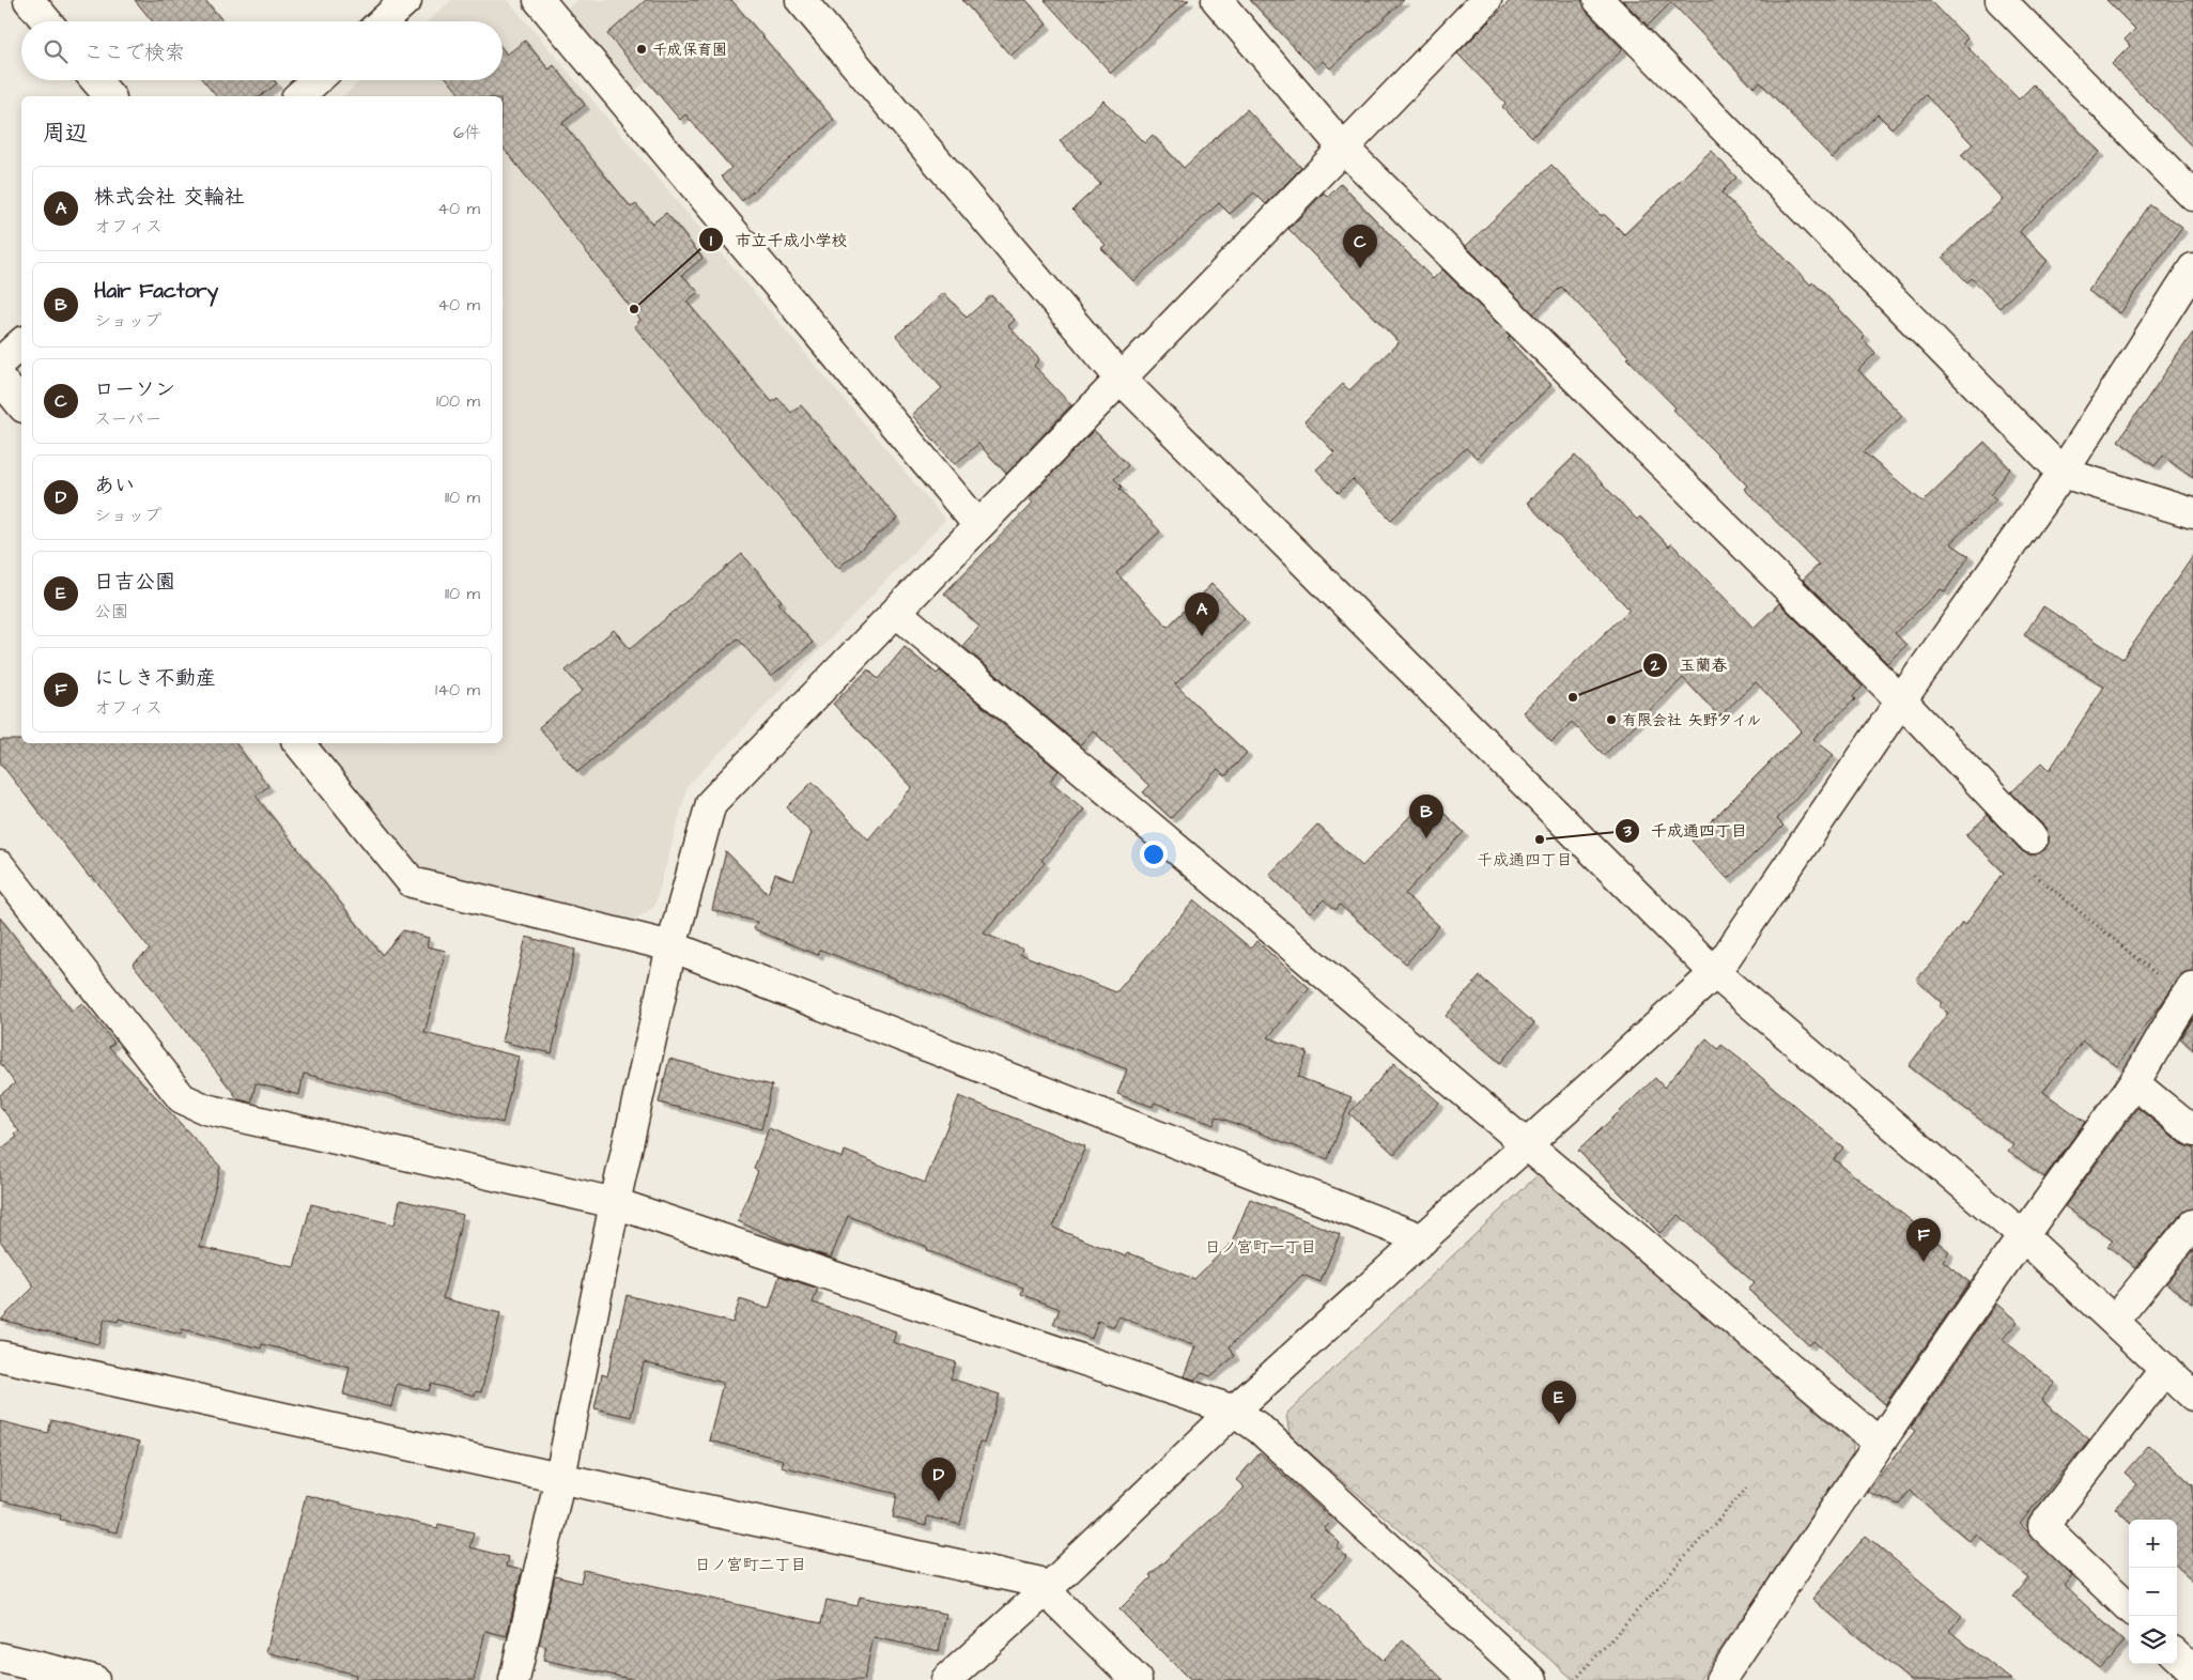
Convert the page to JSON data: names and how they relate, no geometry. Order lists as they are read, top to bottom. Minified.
{"districts":["千成通四丁目","日ノ宮町一丁目","日ノ宮町二丁目"],"places":["千成保育園","市立千成小学校","玉蘭春","有限会社 矢野タイル","千成通四丁目"],"page":{"search":"ここで検索","heading":["周辺","6件"],"list":[{"mark":"A","name":"株式会社 交輪社","note":"オフィス","value":"40 m"},{"mark":"B","name":"Hair Factory","note":"ショップ","value":"40 m"},{"mark":"C","name":"ローソン","note":"スーパー","value":"100 m"},{"mark":"D","name":"あい","note":"ショップ","value":"110 m"},{"mark":"E","name":"日吉公園","note":"公園","value":"110 m"},{"mark":"F","name":"にしき不動産","note":"オフィス","value":"140 m"}],"pins":["C","A","B","F","E","D"],"map_buttons":["+","−"]}}
